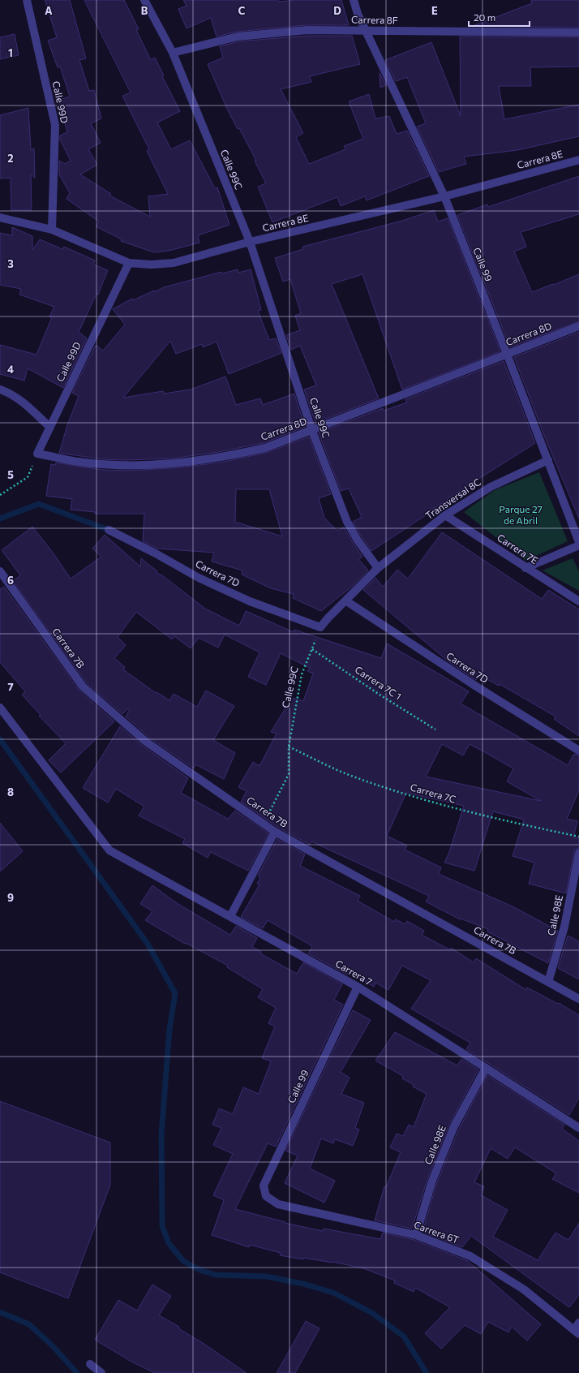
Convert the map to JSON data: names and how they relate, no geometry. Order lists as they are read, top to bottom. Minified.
{"streets":{"street":["Carrera 8F","Calle 99D","Carrera 8E","Calle 99C","Calle 99","Carrera 8D","Transversal 8C","Carrera 7E","Carrera 7D","Carrera 7B","Calle 98E","Carrera 7","Carrera 6T"],"path":["Carrera 7C 1","Carrera 7C"]},"crossings":[["Carrera 8F","Calle 99C"],["Carrera 8F","Calle 99"],["Calle 99D","Carrera 8E"],["Calle 99D","Carrera 8D"],["Carrera 8E","Calle 99C"],["Carrera 8E","Calle 99"],["Calle 99C","Carrera 8D"],["Calle 99C","Transversal 8C"],["Calle 99C","Carrera 7D"],["Calle 99C","Carrera 7B"],["Calle 99C","Carrera 7C 1"],["Calle 99C","Carrera 7C"],["Calle 99","Carrera 8D"],["Calle 99","Transversal 8C"],["Calle 99","Carrera 7"],["Calle 99","Carrera 6T"],["Transversal 8C","Carrera 7E"],["Carrera 7B","Calle 98E"],["Calle 98E","Carrera 7"],["Calle 98E","Carrera 6T"]],"parks":["Parque 27 de Abril"],"scale_bar":"20 m","grid":{"columns":["A","B","C","D","E"],"rows":["1","2","3","4","5","6","7","8","9"]}}
